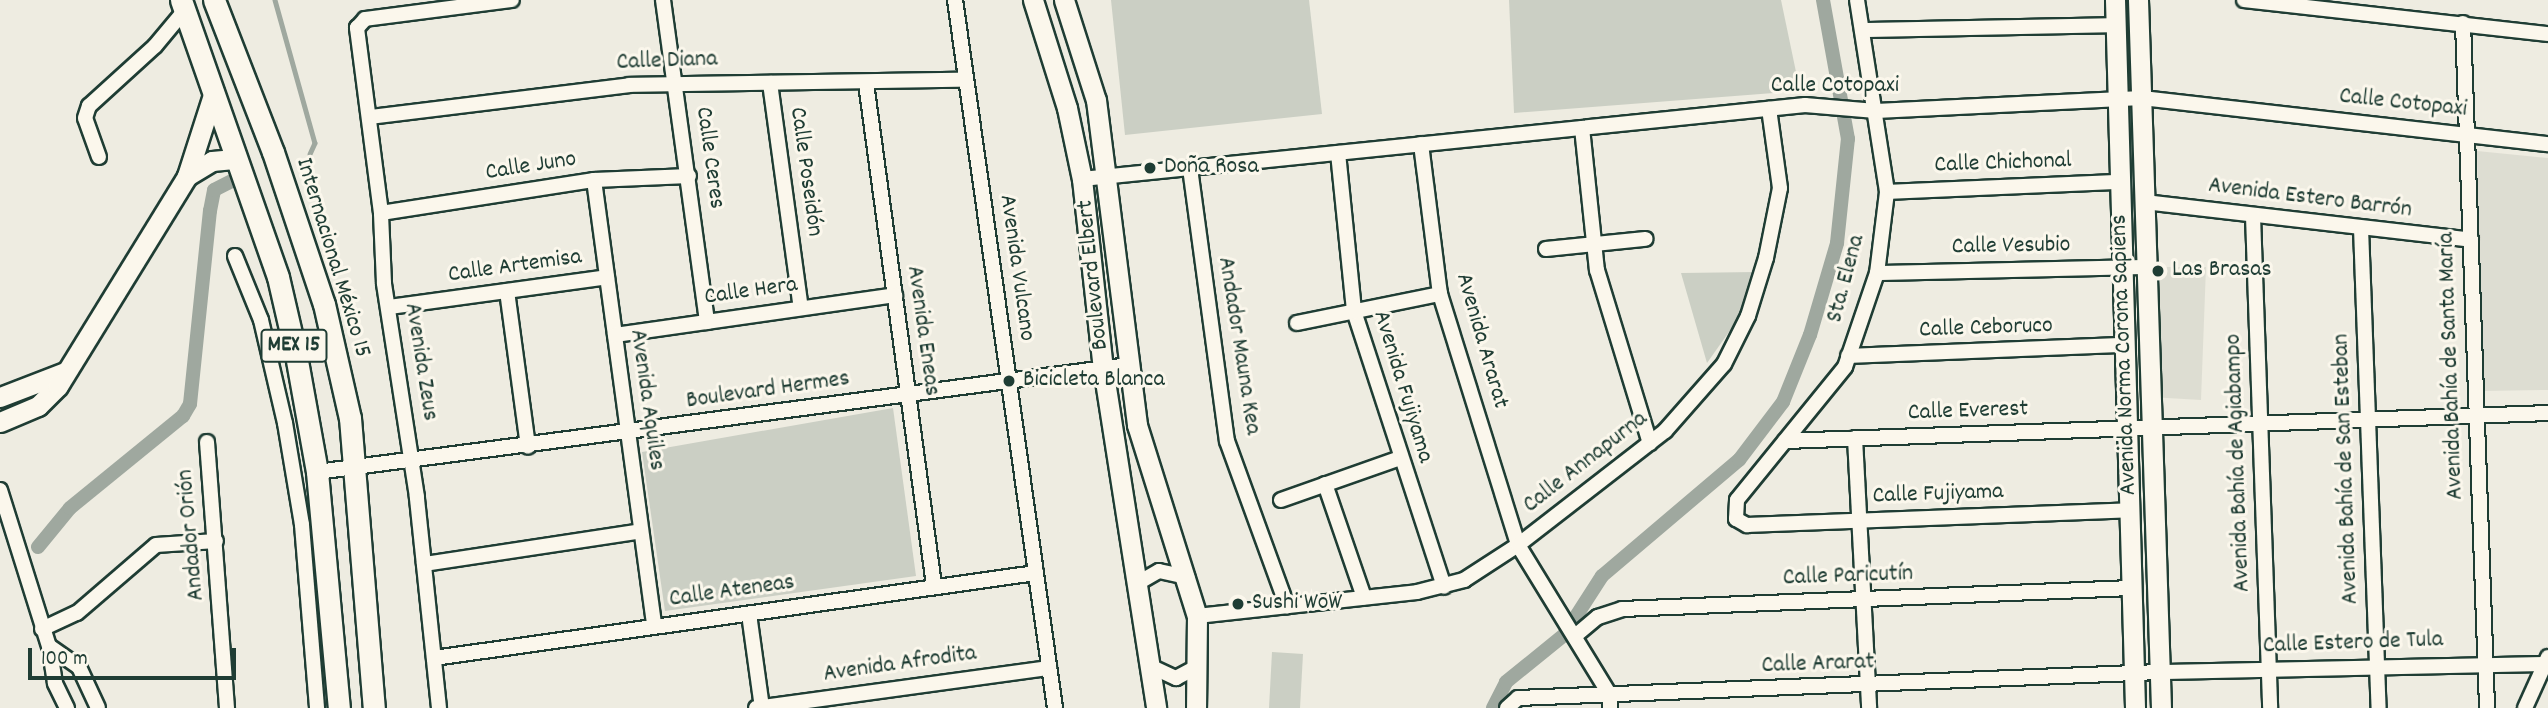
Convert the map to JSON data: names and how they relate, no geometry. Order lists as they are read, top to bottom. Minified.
{"streets":{"main road":["Internacional México 15","MEX 15"],"street":["Calle Diana","Calle Cotopaxi","Calle Ceres","Calle Chichonal","Calle Juno","Calle Poseidón","Avenida Estero Barrón","Calle Vesubio","Calle Artemisa","Avenida Vulcano","Boulevard Elbert","Sta. Elena","Calle Hera","Calle Ceboruco","Avenida Eneas","Avenida Ararat","Andador Mauna Kea","Avenida Norma Corona Sapiens","Avenida Zeus","Avenida Bahía de Santa María","Avenida Fujiyama","Boulevard Hermes","Avenida Aquiles","Calle Everest","Calle Annapurna","Avenida Bahía de Agiabampo","Avenida Bahía de San Esteban","Calle Fujiyama","Andador Orión","Calle Paricutín","Calle Ateneas","Calle Estero de Tula","Avenida Afrodita","Calle Ararat"]},"crossings":[["Calle Diana","Calle Ceres"],["Calle Diana","Calle Poseidón"],["Calle Diana","Avenida Vulcano"],["Calle Diana","Avenida Eneas"],["Calle Diana","Avenida Zeus"],["Calle Cotopaxi","Boulevard Elbert"],["Calle Cotopaxi","Sta. Elena"],["Calle Cotopaxi","Avenida Ararat"],["Calle Cotopaxi","Andador Mauna Kea"],["Calle Cotopaxi","Avenida Norma Corona Sapiens"],["Calle Cotopaxi","Avenida Bahía de Santa María"],["Calle Cotopaxi","Avenida Fujiyama"],["Calle Cotopaxi","Calle Annapurna"],["Calle Ceres","Calle Juno"],["Calle Ceres","Calle Hera"],["Calle Chichonal","Sta. Elena"],["Calle Chichonal","Avenida Norma Corona Sapiens"],["Calle Juno","Avenida Zeus"],["Calle Juno","Avenida Aquiles"],["Calle Poseidón","Calle Hera"],["Avenida Estero Barrón","Avenida Norma Corona Sapiens"],["Avenida Estero Barrón","Avenida Bahía de Santa María"],["Avenida Estero Barrón","Avenida Bahía de Agiabampo"],["Avenida Estero Barrón","Avenida Bahía de San Esteban"],["Calle Vesubio","Sta. Elena"],["Calle Vesubio","Avenida Norma Corona Sapiens"],["Internacional México 15","Boulevard Hermes"],["Calle Artemisa","Avenida Zeus"],["Calle Artemisa","Avenida Aquiles"],["Avenida Vulcano","Boulevard Hermes"],["Avenida Vulcano","Calle Ateneas"],["Avenida Vulcano","Avenida Afrodita"],["Boulevard Elbert","Boulevard Hermes"],["Boulevard Elbert","Calle Annapurna"],["Sta. Elena","Calle Ceboruco"],["Sta. Elena","Calle Everest"],["Sta. Elena","Calle Fujiyama"],["Calle Hera","Avenida Eneas"],["Calle Hera","Avenida Aquiles"],["Calle Ceboruco","Avenida Norma Corona Sapiens"],["Avenida Eneas","Boulevard Hermes"],["Avenida Eneas","Calle Ateneas"],["Avenida Ararat","Calle Annapurna"],["Avenida Ararat","Calle Paricutín"],["Avenida Ararat","Calle Ararat"],["MEX 15","Boulevard Hermes"],["Andador Mauna Kea","Calle Annapurna"],["Avenida Norma Corona Sapiens","Calle Everest"],["Avenida Norma Corona Sapiens","Calle Fujiyama"],["Avenida Norma Corona Sapiens","Calle Paricutín"],["Avenida Norma Corona Sapiens","Calle Estero de Tula"],["Avenida Norma Corona Sapiens","Calle Ararat"],["Avenida Zeus","Boulevard Hermes"],["Avenida Zeus","Calle Ateneas"],["Avenida Bahía de Santa María","Calle Everest"],["Avenida Bahía de Santa María","Calle Estero de Tula"],["Avenida Fujiyama","Calle Annapurna"],["Boulevard Hermes","Avenida Aquiles"],["Avenida Aquiles","Calle Ateneas"],["Calle Everest","Avenida Bahía de Agiabampo"],["Calle Everest","Avenida Bahía de San Esteban"],["Avenida Bahía de Agiabampo","Calle Estero de Tula"],["Avenida Bahía de San Esteban","Calle Estero de Tula"],["Calle Estero de Tula","Calle Ararat"]],"places":["Doña Rosa","Las Brasas","Bicicleta Blanca","Sushi WoW"],"scale_bar":"100 m"}
